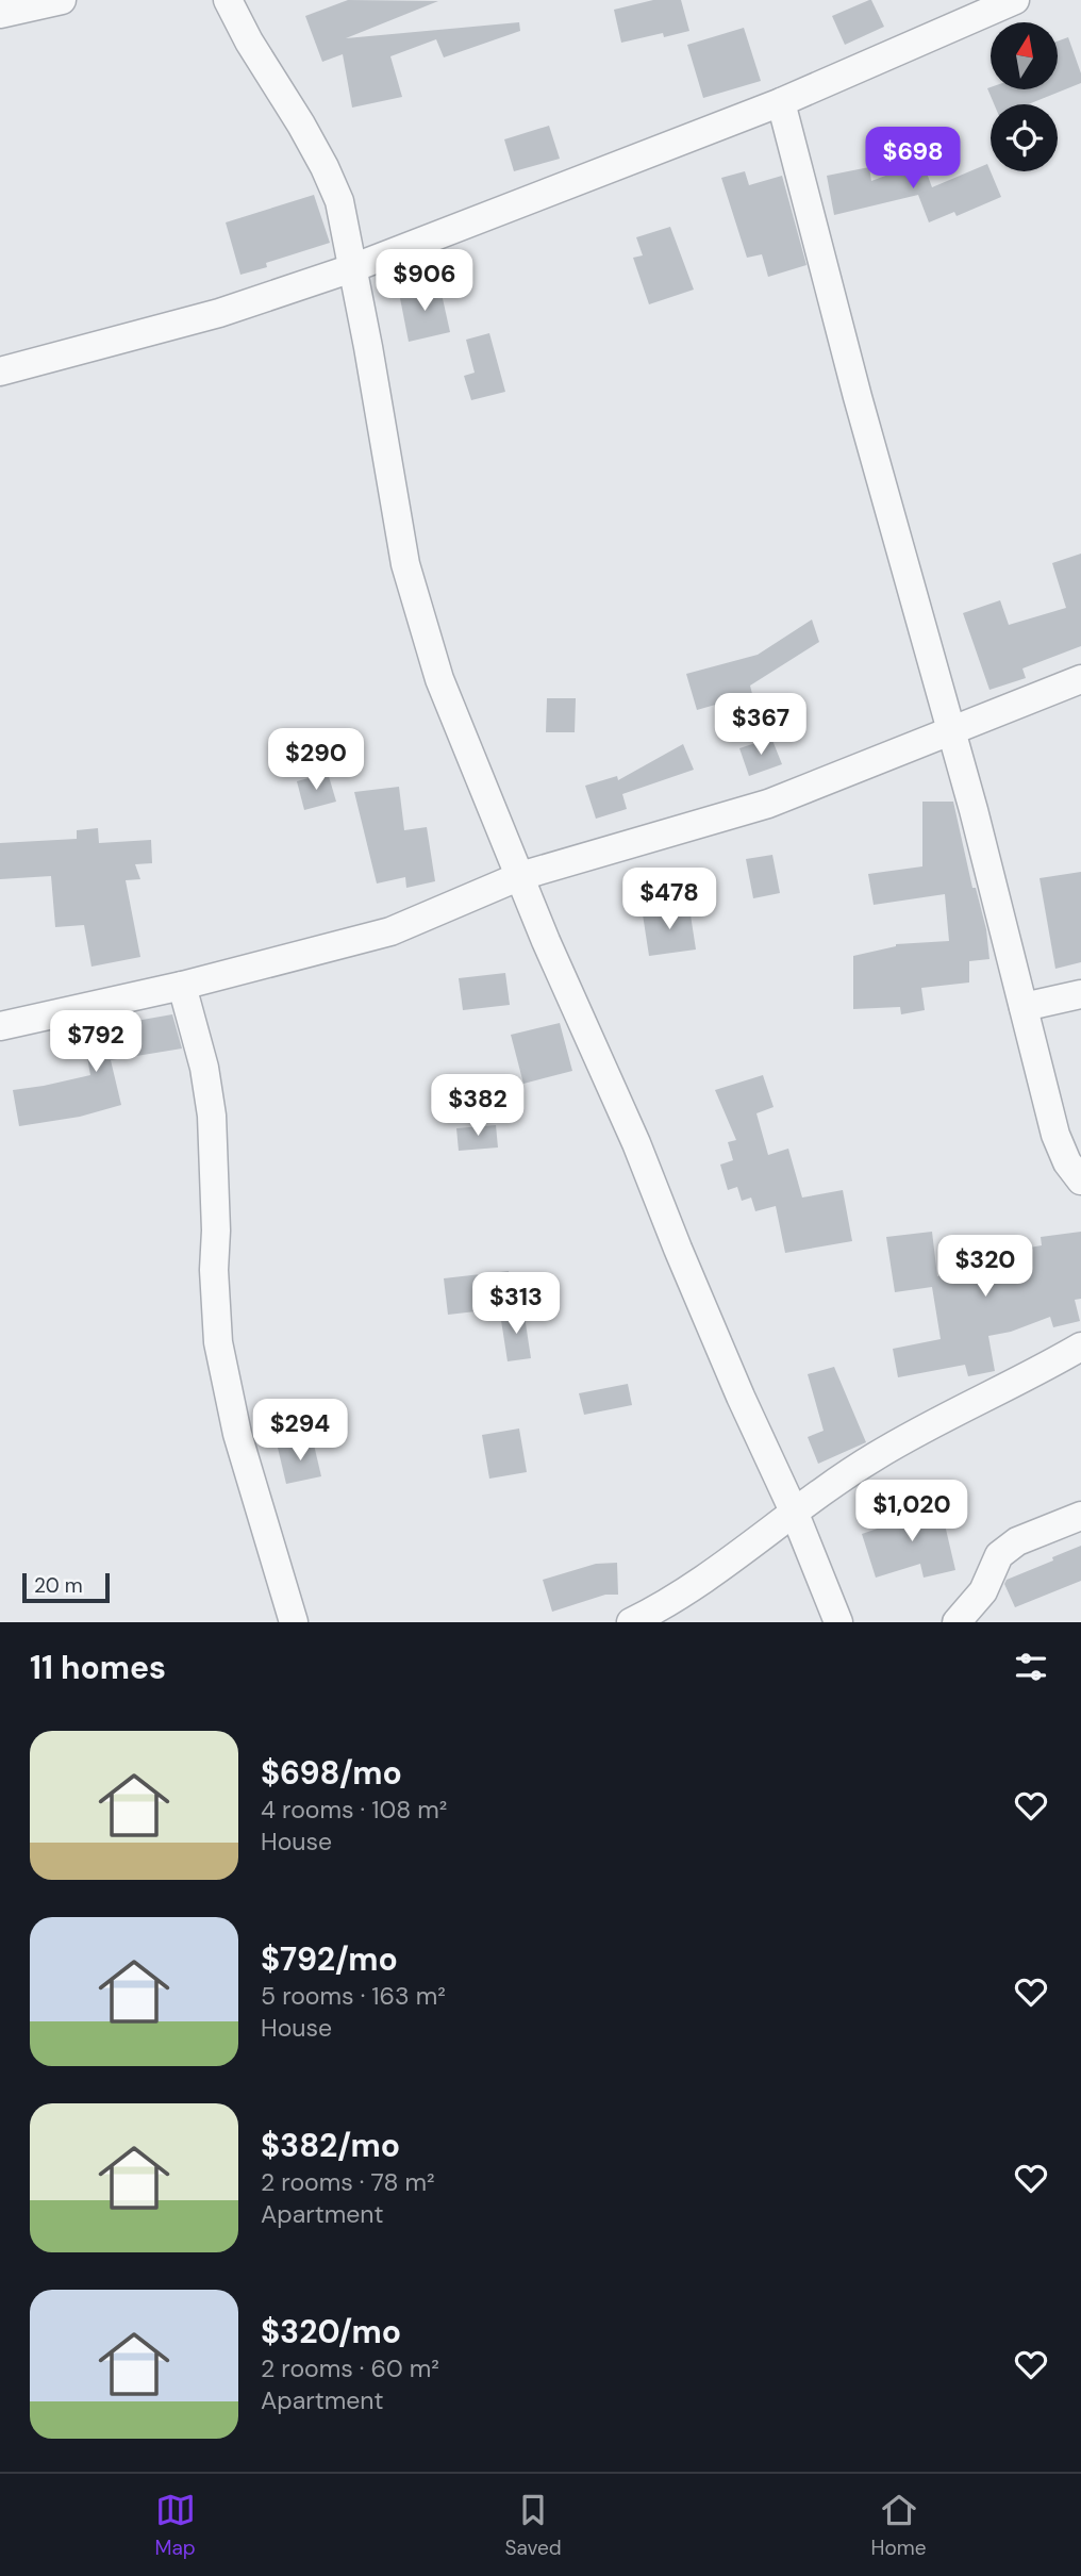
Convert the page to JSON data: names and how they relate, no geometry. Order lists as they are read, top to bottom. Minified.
{"scale_bar":"20 m","north":"top","page":{"price":["$698","$906","$367","$290","$478","$792","$382","$320","$313","$294","$1,020"],"scale":"20 m","heading":"11 homes","list":[{"name":"$698/mo","note":"4 rooms · 108 m² · House"},{"name":"$792/mo","note":"5 rooms · 163 m² · House"},{"name":"$382/mo","note":"2 rooms · 78 m² · Apartment"},{"name":"$320/mo","note":"2 rooms · 60 m² · Apartment"}],"tabs":["Map","Saved","Home"]}}
